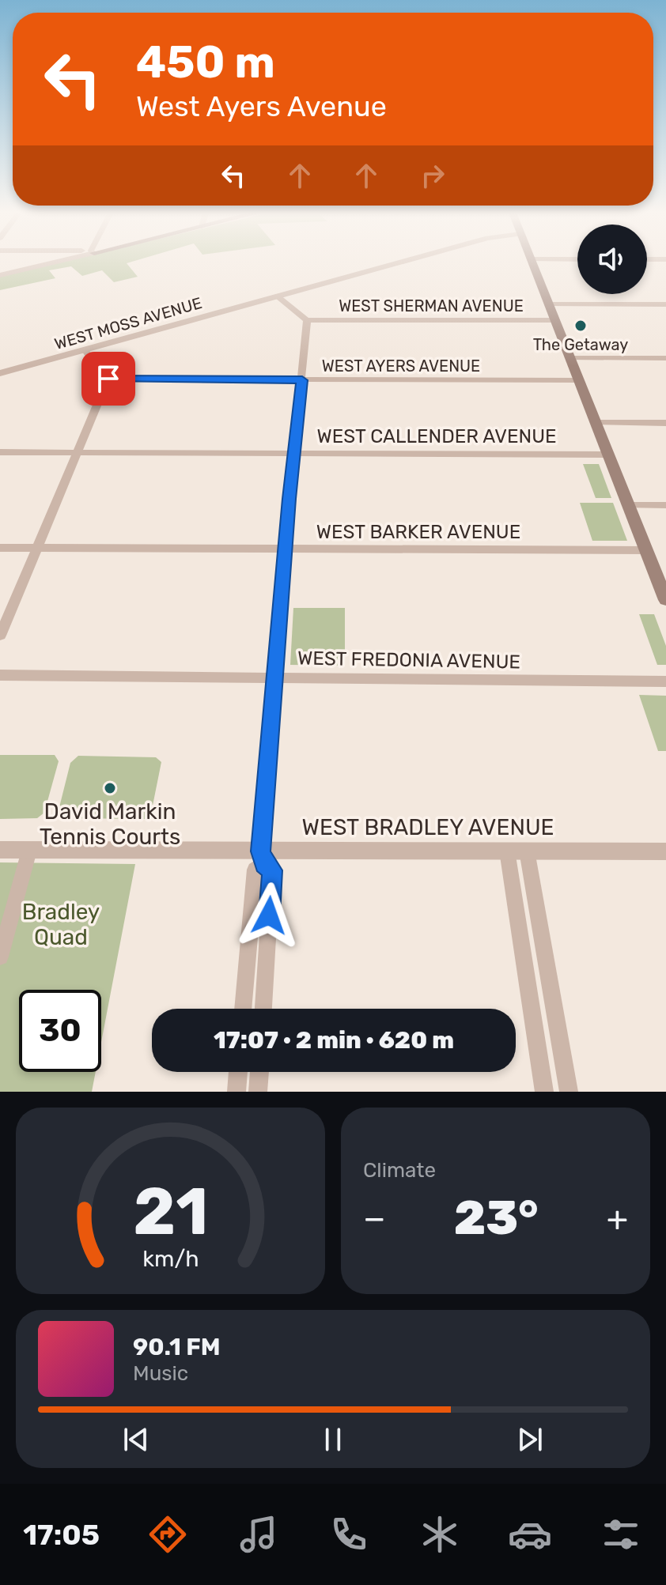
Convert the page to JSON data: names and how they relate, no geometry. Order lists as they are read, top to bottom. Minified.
{"streets":{"street":["WEST SHERMAN AVENUE","WEST MOSS AVENUE","WEST AYERS AVENUE","WEST CALLENDER AVENUE","WEST BARKER AVENUE","WEST FREDONIA AVENUE","WEST BRADLEY AVENUE"]},"parks":["Bradley Quad"],"places":["The Getaway","David Markin Tennis Courts"],"page":{"turn":["450 m","West Ayers Avenue"],"limit":"30","trip":"17:07 · 2 min · 620 m","tile":"Climate","heat":["−","23°","+"],"song":["90.1 FM","Music"],"tabs":"17:05","gauge":["21","km/h"]}}
